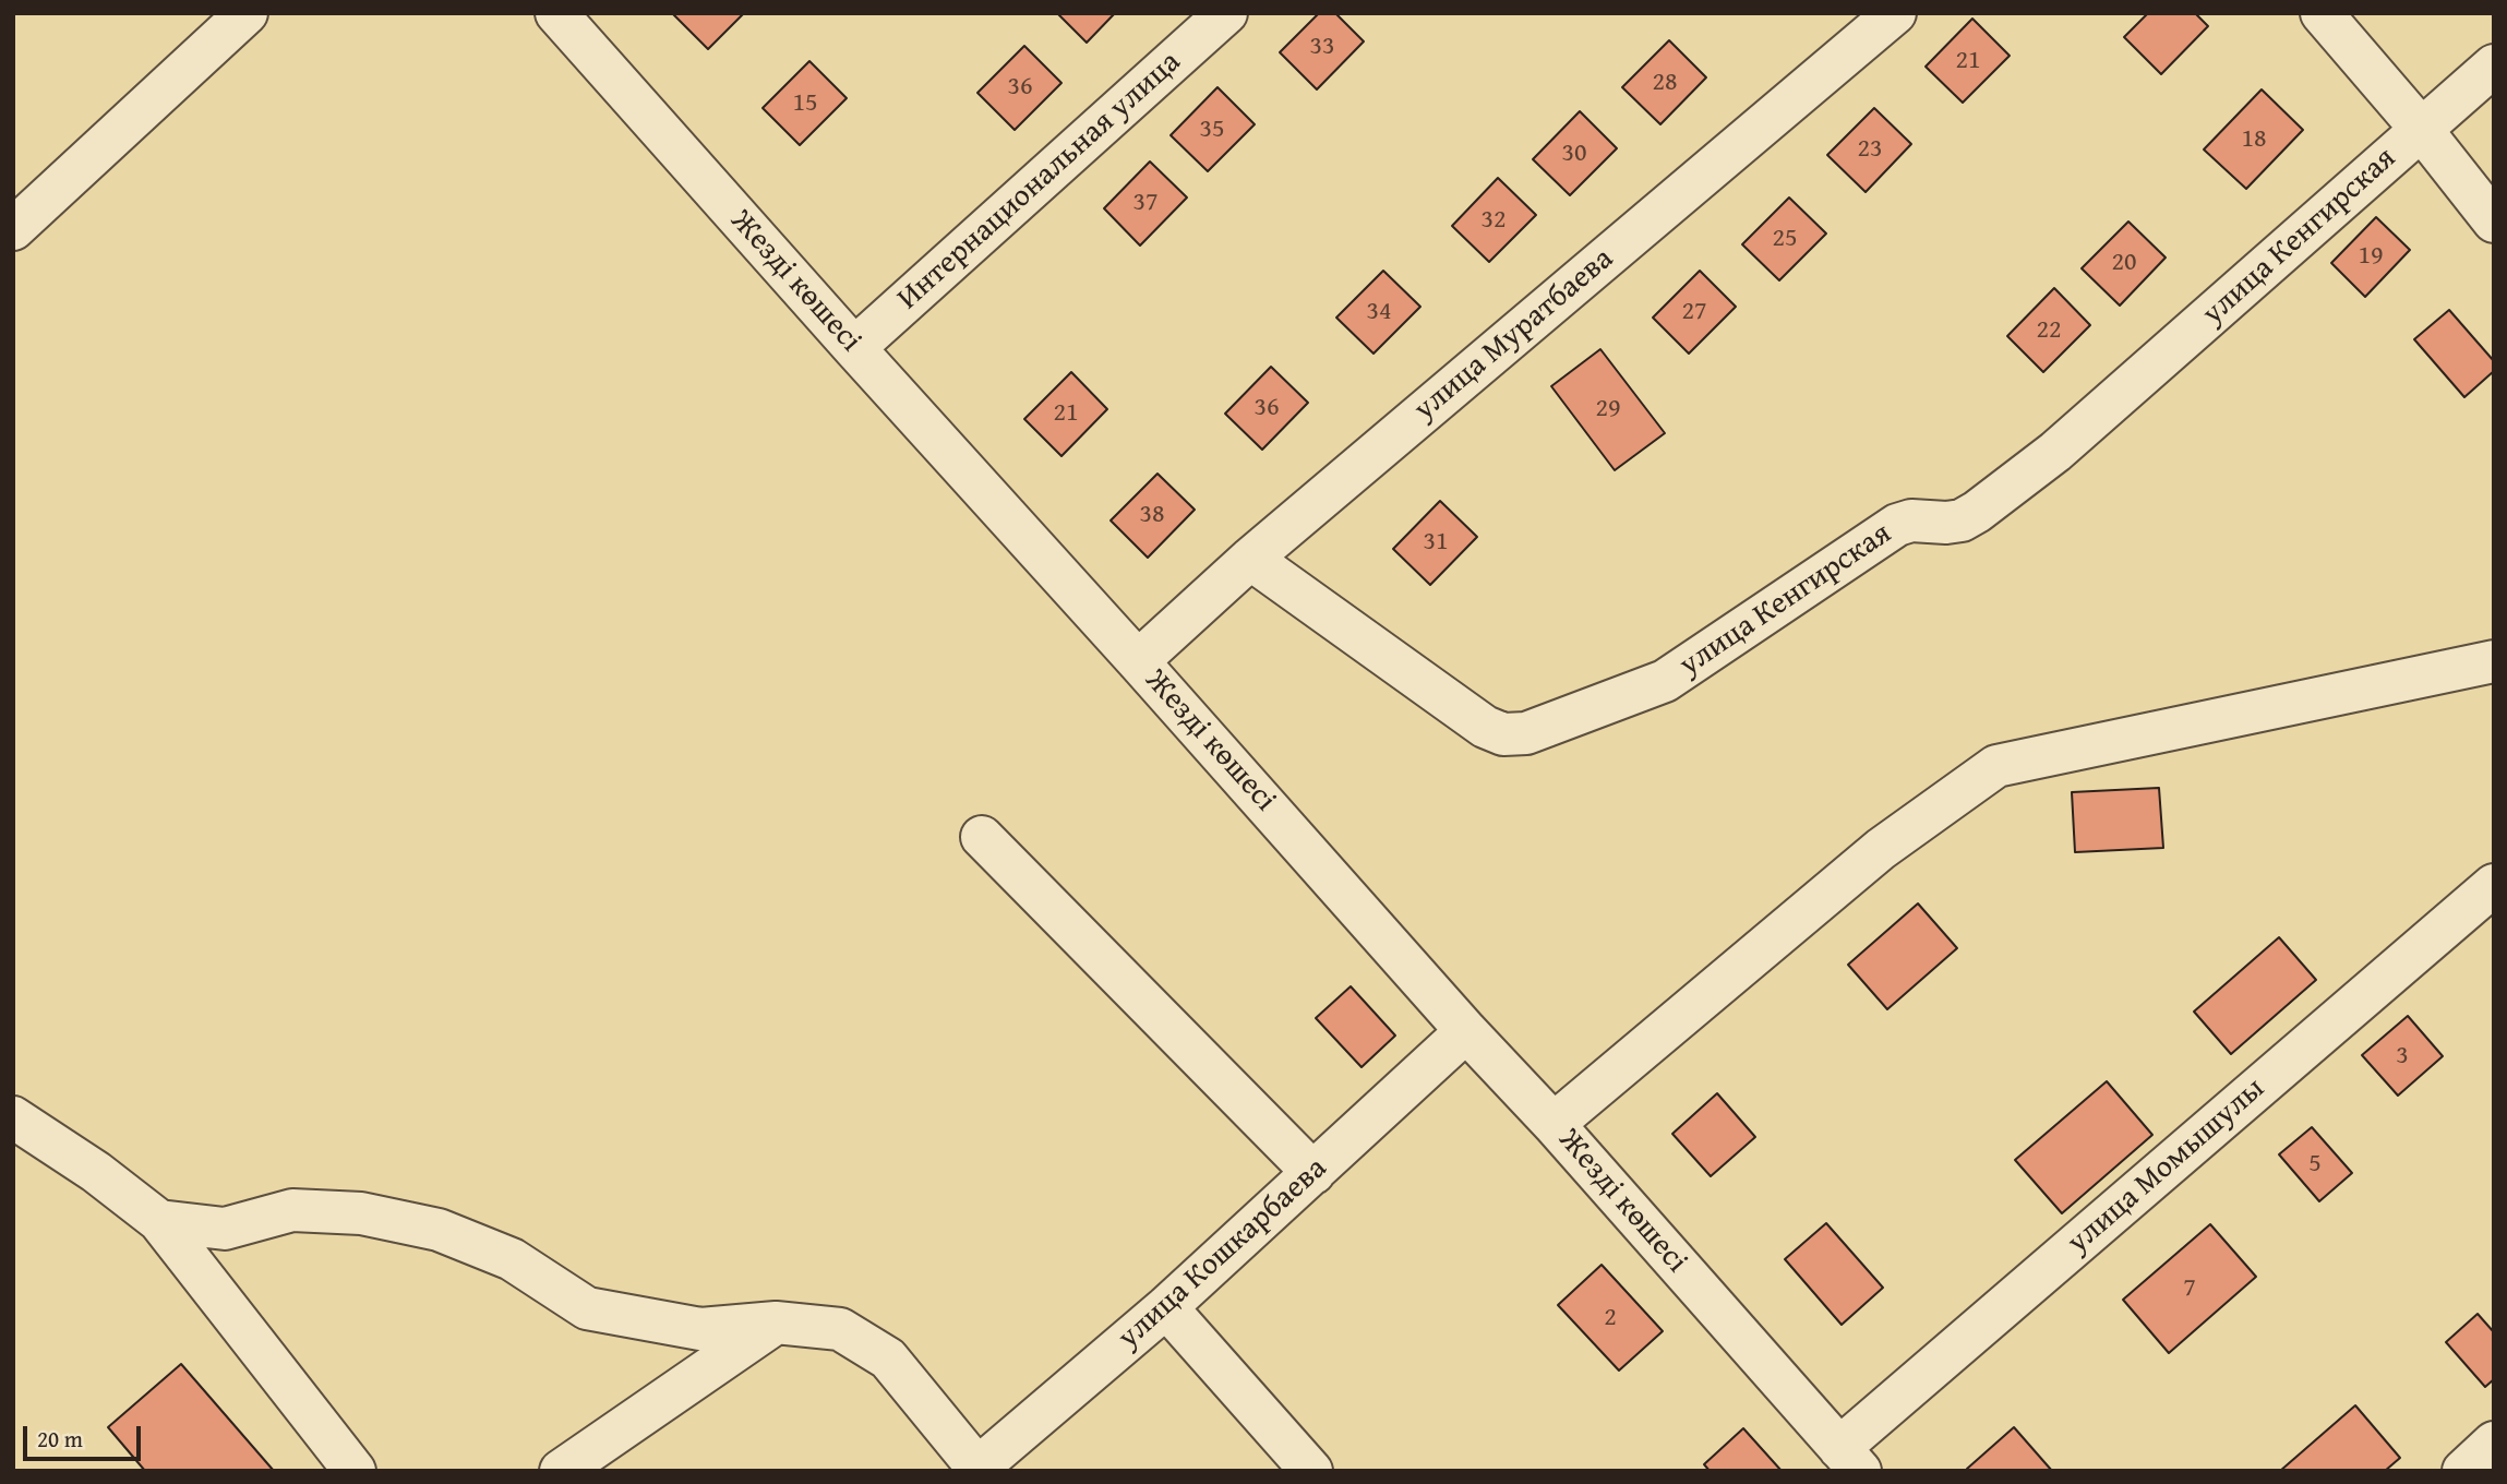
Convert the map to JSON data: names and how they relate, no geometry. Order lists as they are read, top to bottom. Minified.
{"streets":{"street":["Интернациональная улица","улица Кенгирская","Жезді көшесі","улица Муратбаева","улица Момышулы","улица Кошкарбаева"]},"crossings":[["Интернациональная улица","Жезді көшесі"],["улица Кенгирская","улица Муратбаева"],["Жезді көшесі","улица Муратбаева"],["Жезді көшесі","улица Момышулы"],["Жезді көшесі","улица Кошкарбаева"]],"house_numbers":["33","21","28","36","15","35","18","23","30","37","32","25","19","20","34","27","22","36","29","21","38","31","3","5","7","2"],"scale_bar":"20 m"}
